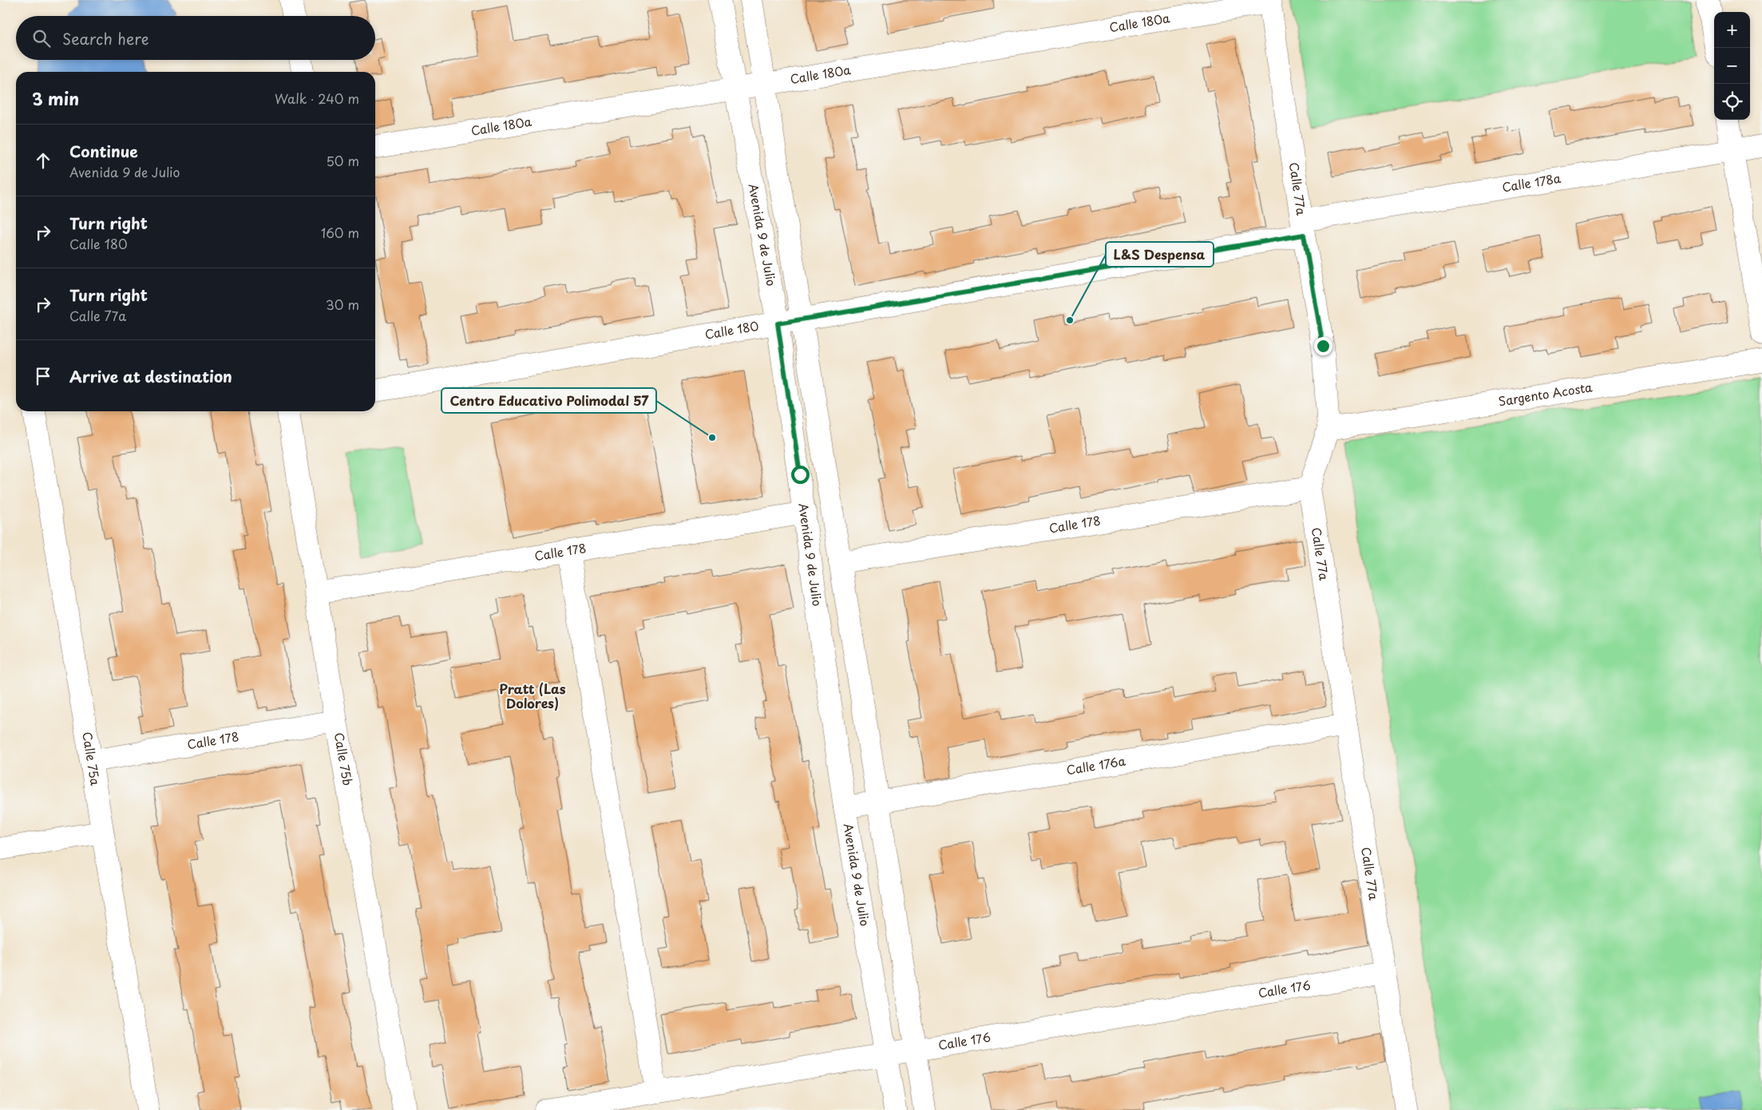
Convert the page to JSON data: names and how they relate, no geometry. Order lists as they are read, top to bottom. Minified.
{"streets":{"street":["Calle 180a","Calle 178a","Calle 77a","Avenida 9 de Julio","Calle 180","Sargento Acosta","Calle 178","Calle 75a","Calle 75b","Calle 176a","Calle 176"]},"crossings":[["Calle 180a","Calle 77a"],["Calle 180a","Avenida 9 de Julio"],["Calle 178a","Calle 77a"],["Calle 178a","Calle 180"],["Calle 77a","Calle 180"],["Calle 77a","Sargento Acosta"],["Calle 77a","Calle 178"],["Calle 77a","Calle 176a"],["Calle 77a","Calle 176"],["Avenida 9 de Julio","Calle 180"],["Avenida 9 de Julio","Calle 178"],["Avenida 9 de Julio","Calle 176a"],["Avenida 9 de Julio","Calle 176"],["Calle 178","Calle 75a"],["Calle 178","Calle 75b"]],"districts":["Pratt (Las Dolores)"],"places":["L&S Despensa","Centro Educativo Polimodal 57"],"page":{"map_buttons":["+","−"],"search":"Search here","heading":["3 min","Walk · 240 m"],"list":[["Continue","Avenida 9 de Julio","50 m"],["Turn right","Calle 180","160 m"],["Turn right","Calle 77a","30 m"],"Arrive at destination"]}}
